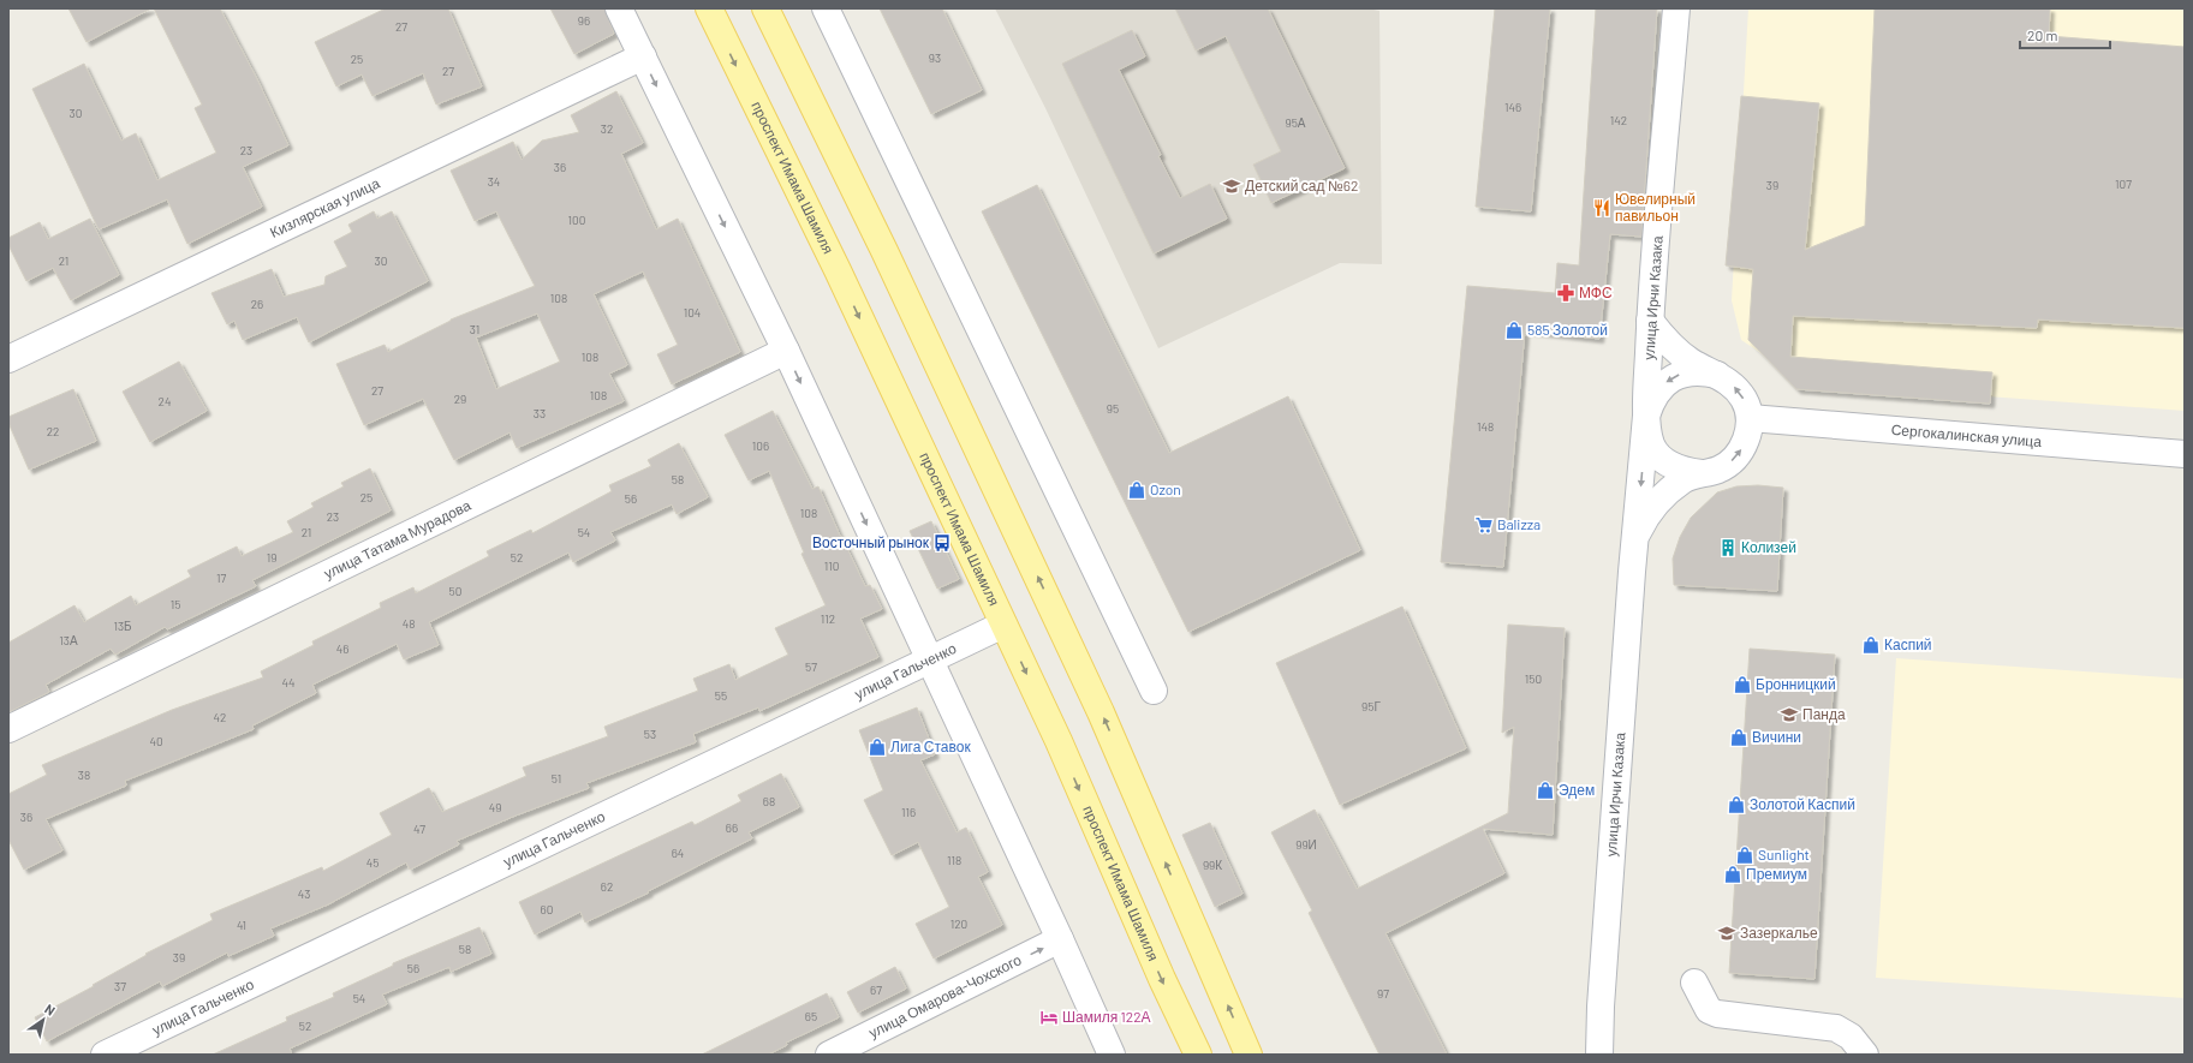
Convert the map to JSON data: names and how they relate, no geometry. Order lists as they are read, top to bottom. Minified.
{"streets":{"main road":["проспект Имама Шамиля"],"street":["Кизлярская улица","улица Ирчи Казака","Сергокалинская улица","улица Татама Мурадова","улица Гальченко","улица Омарова-Чохского"]},"crossings":[["проспект Имама Шамиля","улица Гальченко"],["улица Ирчи Казака","Сергокалинская улица"]],"one_way":["улица Омарова-Чохского"],"places":{"school or university":["Детский сад №62","Панда","Зазеркалье"],"restaurant":["Ювелирный павильон"],"pharmacy":["МФС"],"shop":["585 Золотой","Ozon","Каспий","Бронницкий","Вичини","Лига Ставок","Эдем","Золотой Каспий","Sunlight","Премиум"],"supermarket":["Balizza"],"bus stop":["Восточный рынок"],"building":["Колизей"],"hotel":["Шамиля 122А"]},"house_numbers":["96","27","93","25","27","146","30","142","95А","32","23","36","34","107","39","100","21","30","108","26","104","31","108","27","108","29","24","95","33","148","22","106","58","25","56","108","23","21","54","19","52","110","17","50","15","112","48","13Б","13А","46","57","150","44","55","95Г","42","53","40","38","51","68","49","116","36","66","47","99И","64","118","45","99К","62","43","60","120","41","58","39","56","37","67","97","54","65","52"],"scale_bar":"20 m","north":"top right"}
